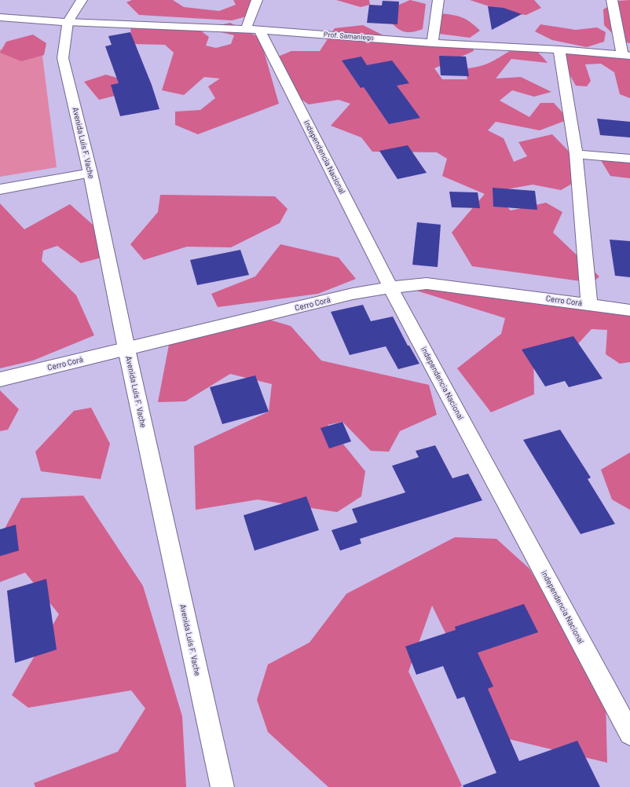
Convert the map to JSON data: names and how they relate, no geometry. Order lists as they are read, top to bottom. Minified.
{"streets":{"street":["Prof. Samaniego","Avenida Luis F. Vache","independencia Nacional","Cerro Corá"]},"crossings":[["Prof. Samaniego","Avenida Luis F. Vache"],["Prof. Samaniego","independencia Nacional"],["Avenida Luis F. Vache","Cerro Corá"],["independencia Nacional","Cerro Corá"]]}
